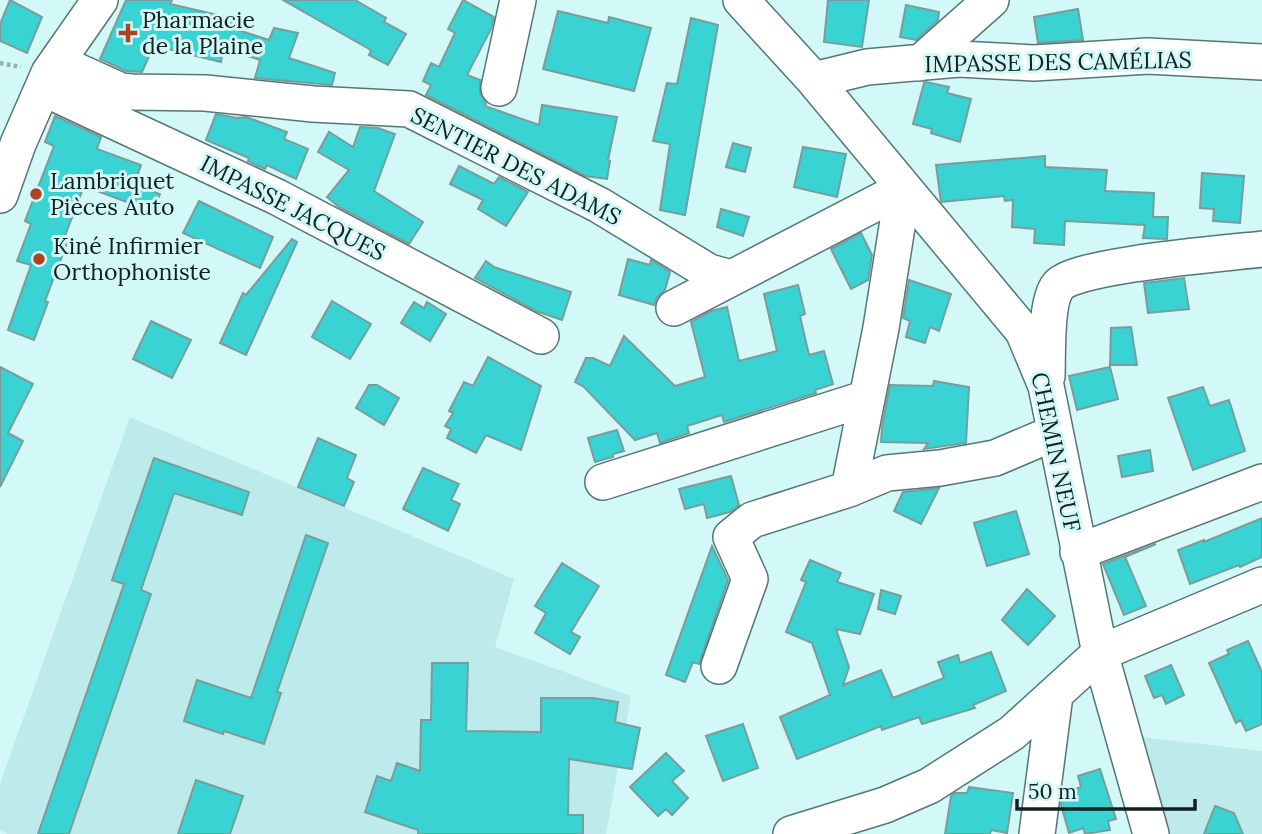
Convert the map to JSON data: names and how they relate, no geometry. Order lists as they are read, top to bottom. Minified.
{"streets":{"street":["IMPASSE DES CAMÉLIAS","SENTIER DES ADAMS","IMPASSE JACQUES","CHEMIN NEUF"]},"crossings":[["IMPASSE DES CAMÉLIAS","CHEMIN NEUF"],["SENTIER DES ADAMS","IMPASSE JACQUES"]],"places":{"health":["Pharmacie de la Plaine"],"other":["Lambriquet Pièces Auto","Kiné Infirmier Orthophoniste"]},"scale_bar":"50 m"}
